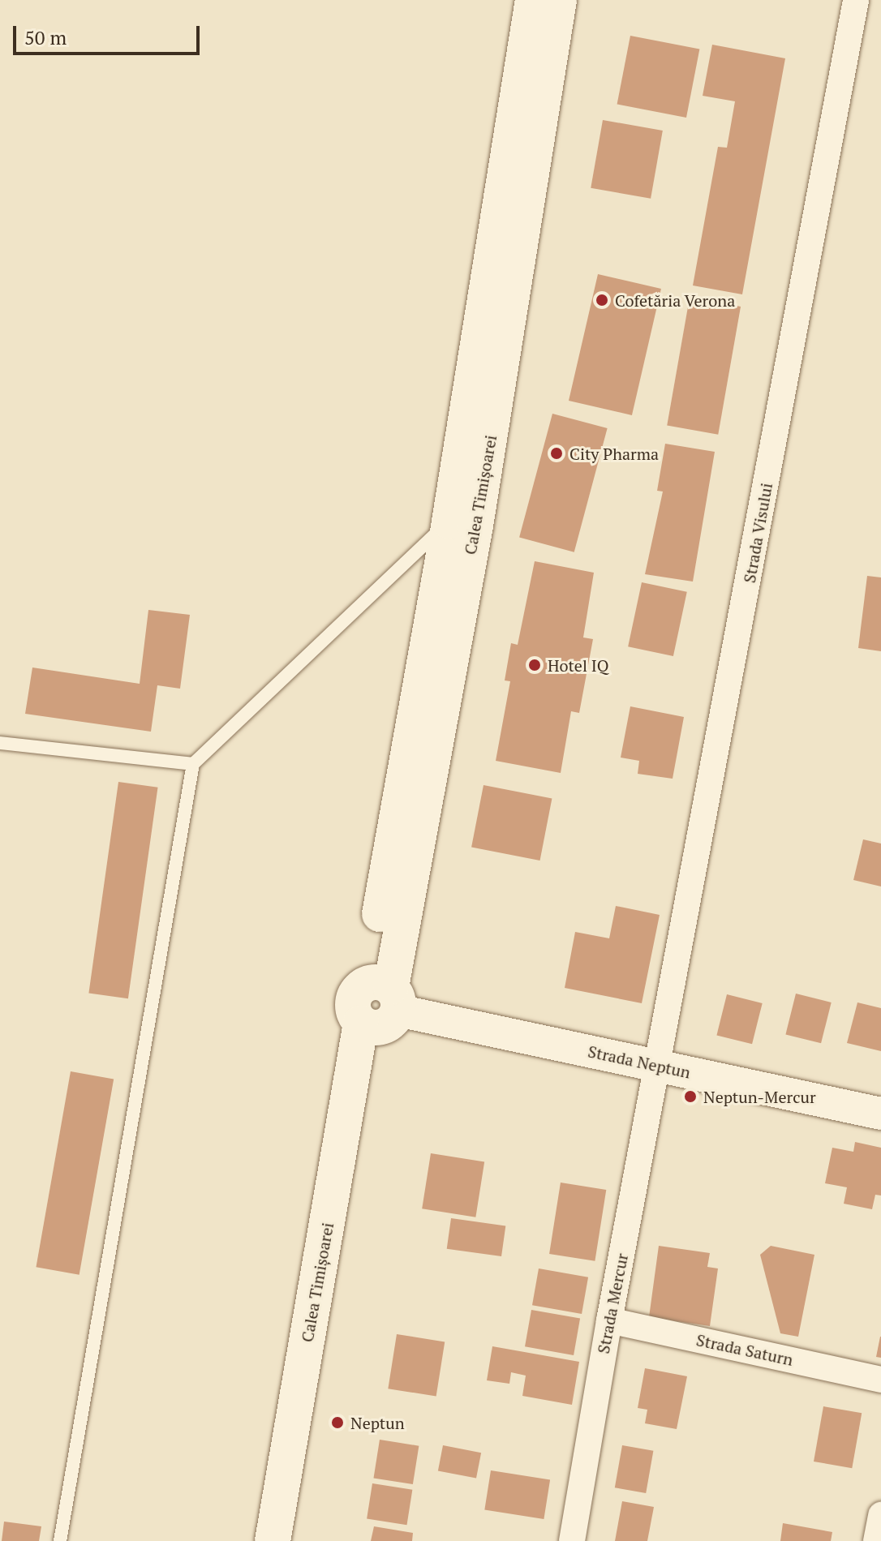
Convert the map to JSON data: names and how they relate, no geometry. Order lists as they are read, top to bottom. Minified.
{"streets":{"main road":["Calea Timișoarei"],"street":["Strada Visului","Strada Neptun","Strada Mercur","Strada Saturn"]},"crossings":[["Calea Timișoarei","Strada Neptun"],["Strada Visului","Strada Neptun"],["Strada Visului","Strada Mercur"],["Strada Neptun","Strada Mercur"],["Strada Mercur","Strada Saturn"]],"places":["Cofetăria Verona","City Pharma","Hotel IQ","Neptun-Mercur","Neptun"],"scale_bar":"50 m"}
